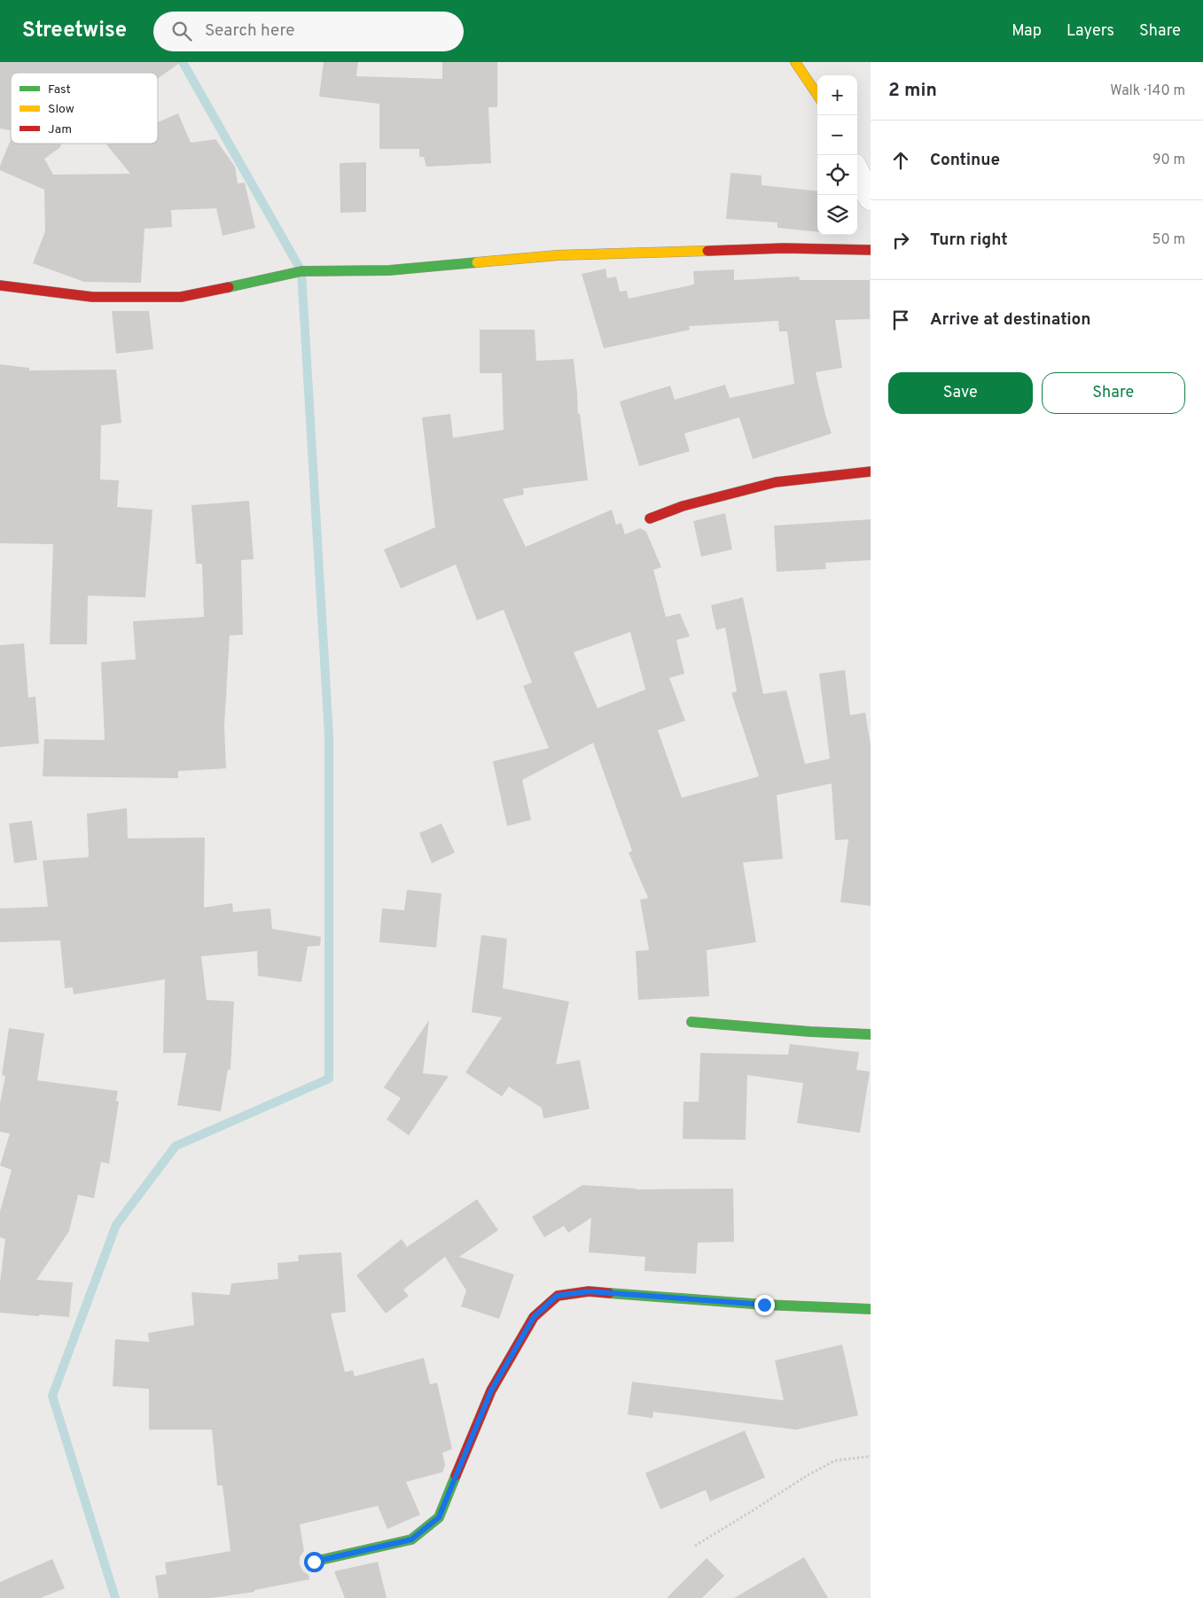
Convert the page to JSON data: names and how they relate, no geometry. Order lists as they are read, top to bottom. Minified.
{"legend":["Fast","Slow","Jam"],"page":{"header":"Streetwise","search":"Search here","nav":["Map","Layers","Share"],"heading":["2 min","Walk · 140 m"],"map_buttons":["+","−"],"list":[["Continue","90 m"],["Turn right","50 m"],"Arrive at destination"],"buttons":["Save","Share"]}}
